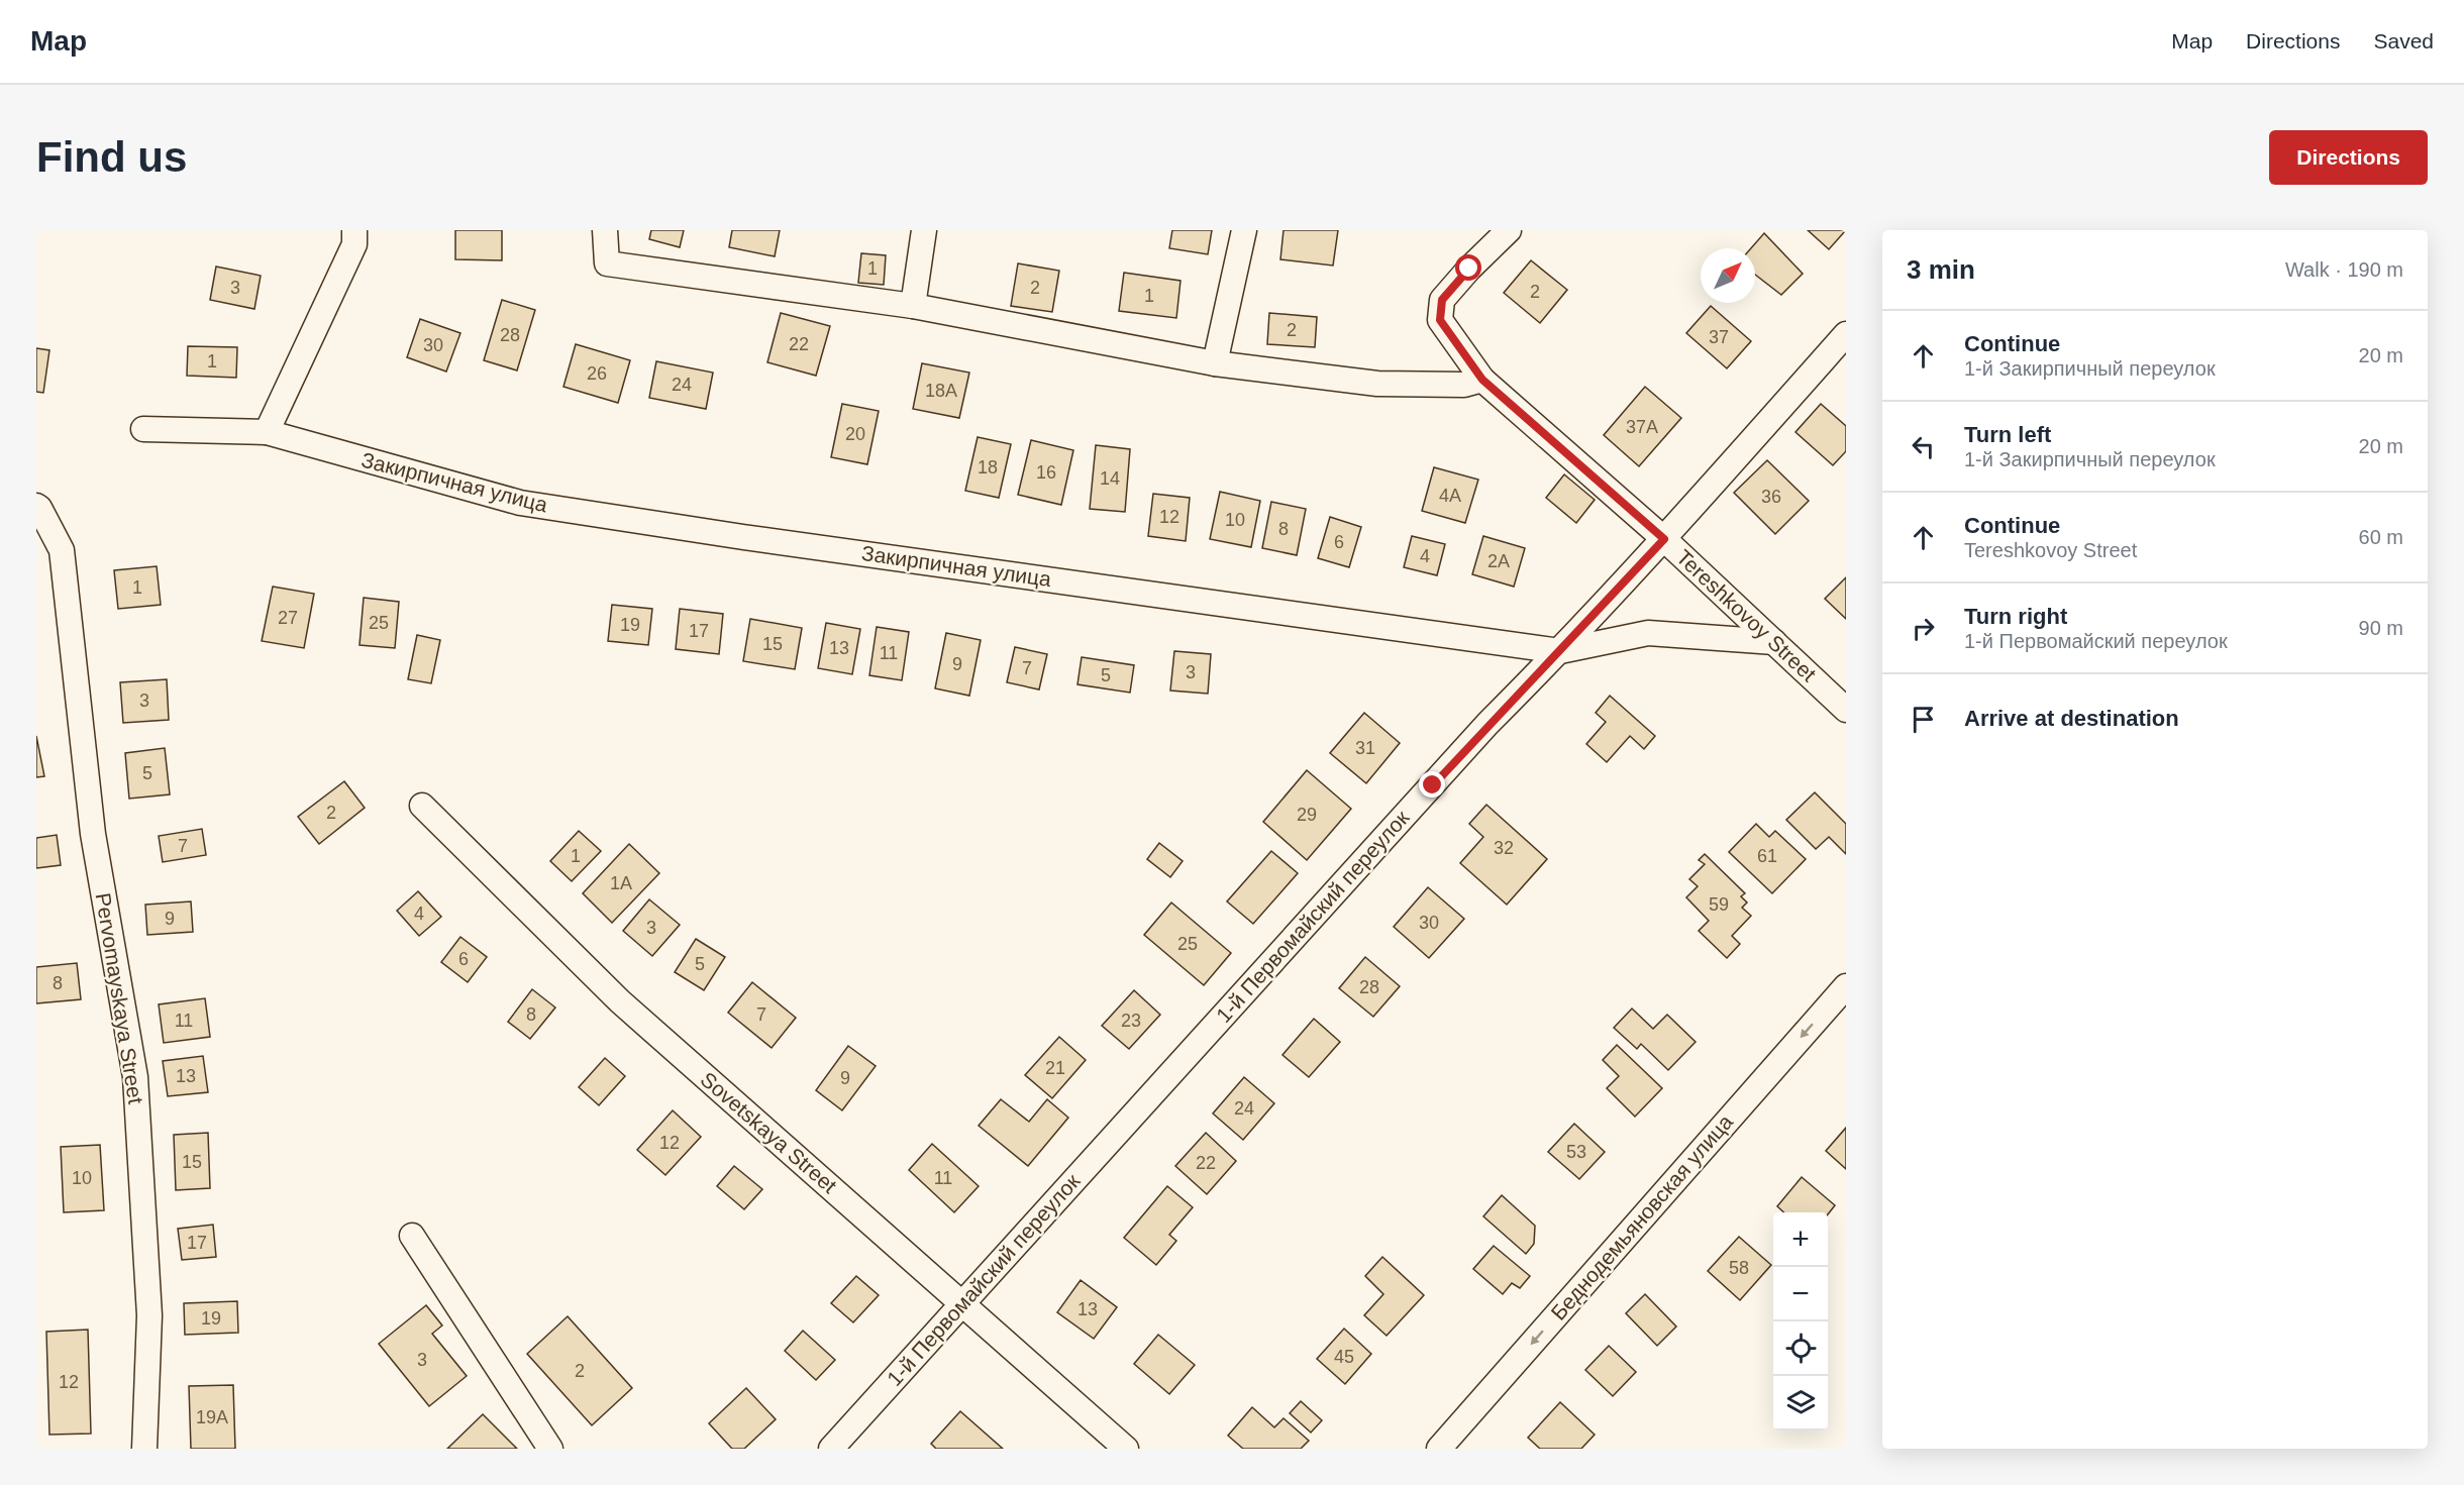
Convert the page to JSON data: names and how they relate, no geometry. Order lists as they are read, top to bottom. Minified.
{"streets":{"street":["Закирпичная улица","Tereshkovoy Street","1-й Первомайский переулок","Pervomayskaya Street","Sovetskaya Street","Беднодемьяновская улица"]},"crossings":[["Закирпичная улица","Tereshkovoy Street"],["Закирпичная улица","1-й Первомайский переулок"],["Tereshkovoy Street","1-й Первомайский переулок"],["1-й Первомайский переулок","Sovetskaya Street"]],"one_way":["Беднодемьяновская улица"],"house_numbers":["1","3","2","2","1","2","28","37","22","30","1","26","24","18А","37А","20","18","16","14","4А","36","12","10","8","6","4","2А","1","27","25","19","17","15","13","11","9","7","3","5","3","31","5","2","29","7","32","1","61","1А","59","4","9","30","3","25","6","5","8","28","8","7","11","23","21","13","9","24","12","53","15","22","10","11","17","58","13","19","45","3","2","12","19А"],"north":"top right","page":{"header":"Map","nav":["Map","Directions","Saved"],"buttons":"Directions","title":"Find us","heading":["3 min","Walk · 190 m"],"list":[["Continue","1-й Закирпичный переулок","20 m"],["Turn left","1-й Закирпичный переулок","20 m"],["Continue","Tereshkovoy Street","60 m"],["Turn right","1-й Первомайский переулок","90 m"],"Arrive at destination"],"map_buttons":["+","−"]}}
